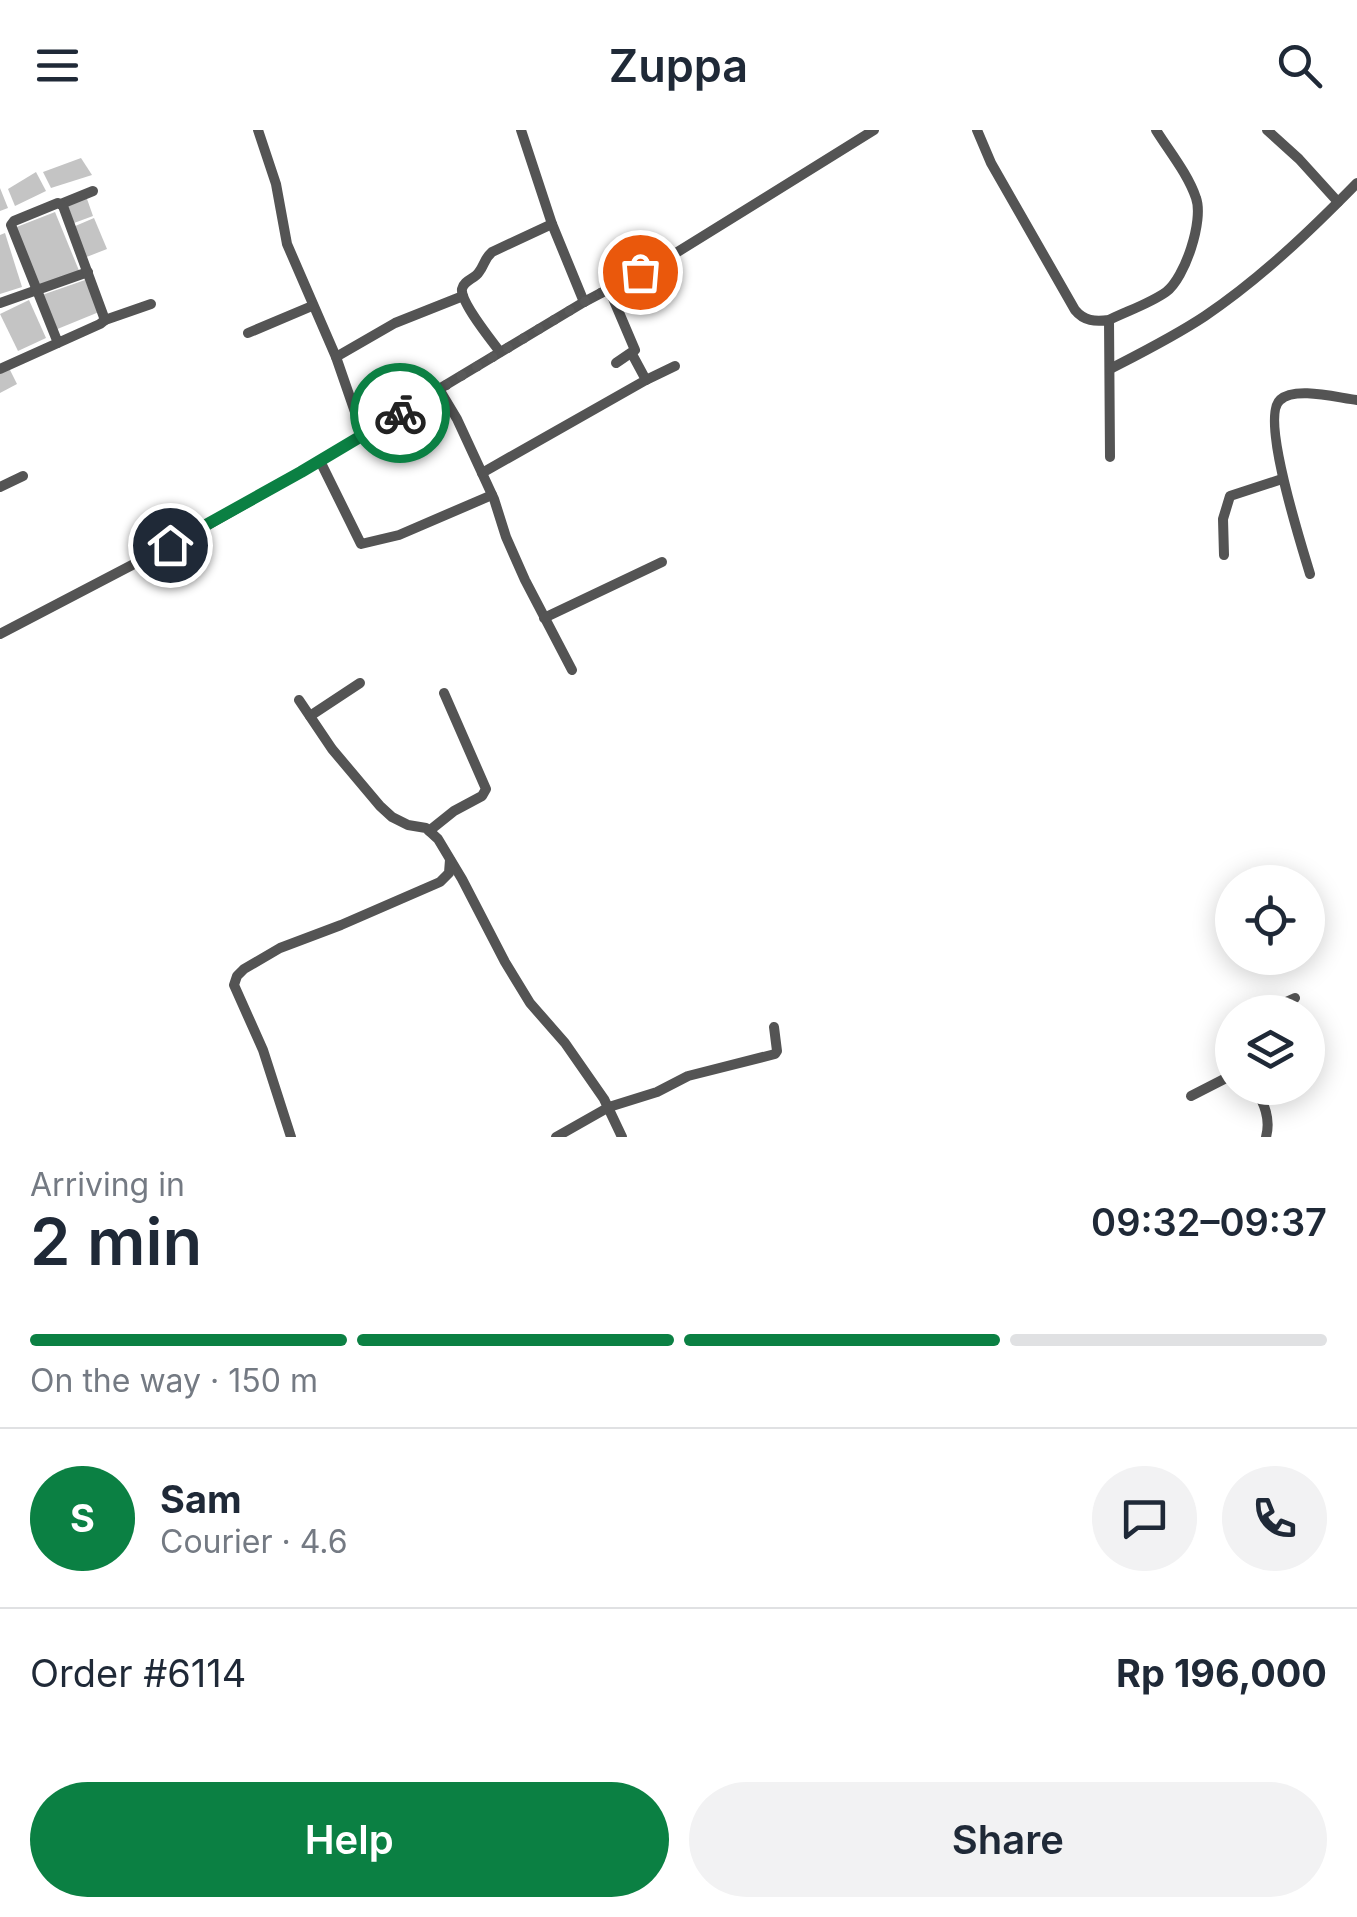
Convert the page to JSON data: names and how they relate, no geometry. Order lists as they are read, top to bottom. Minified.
{"page":{"header":"Zuppa","heading":["2 min","Arriving in","09:32–09:37"],"panel":["Sam","Courier · 4.6","Order #6114","Rp 196,000"],"bar":"On the way · 150 m","round":"S","buttons":["Help","Share"]}}
